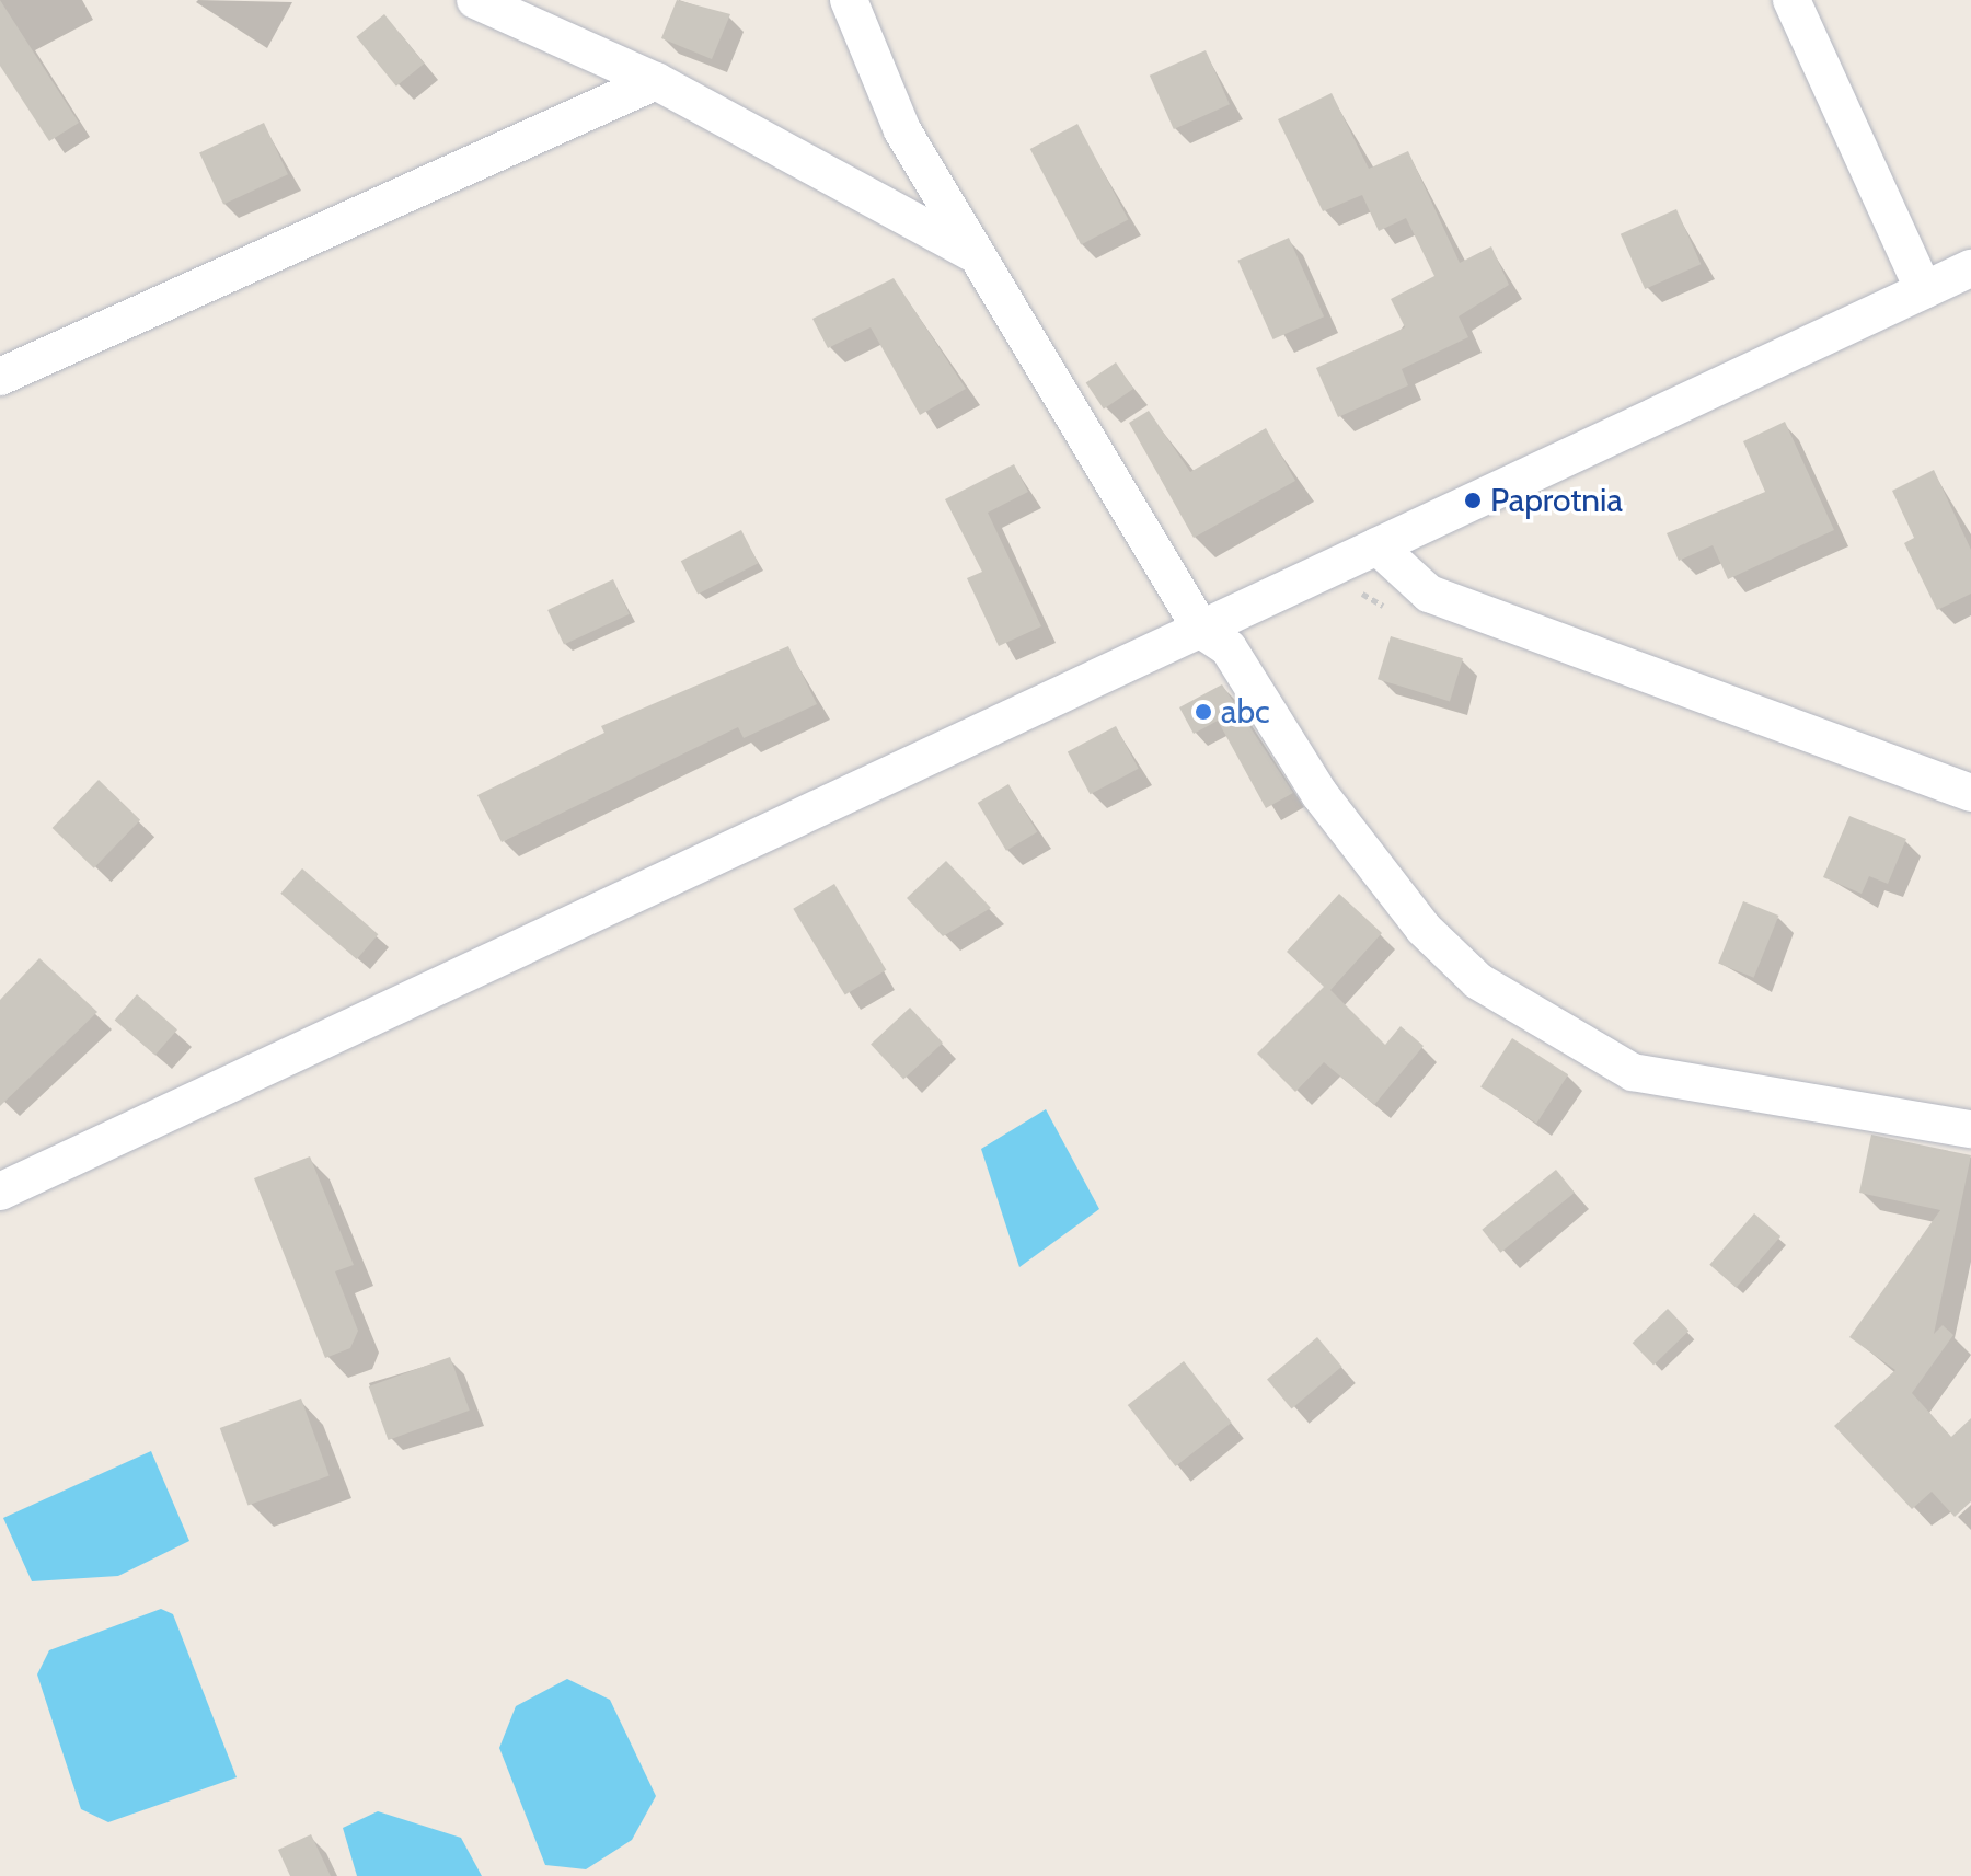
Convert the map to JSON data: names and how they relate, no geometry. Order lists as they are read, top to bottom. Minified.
{"places":["Paprotnia","abc"]}
